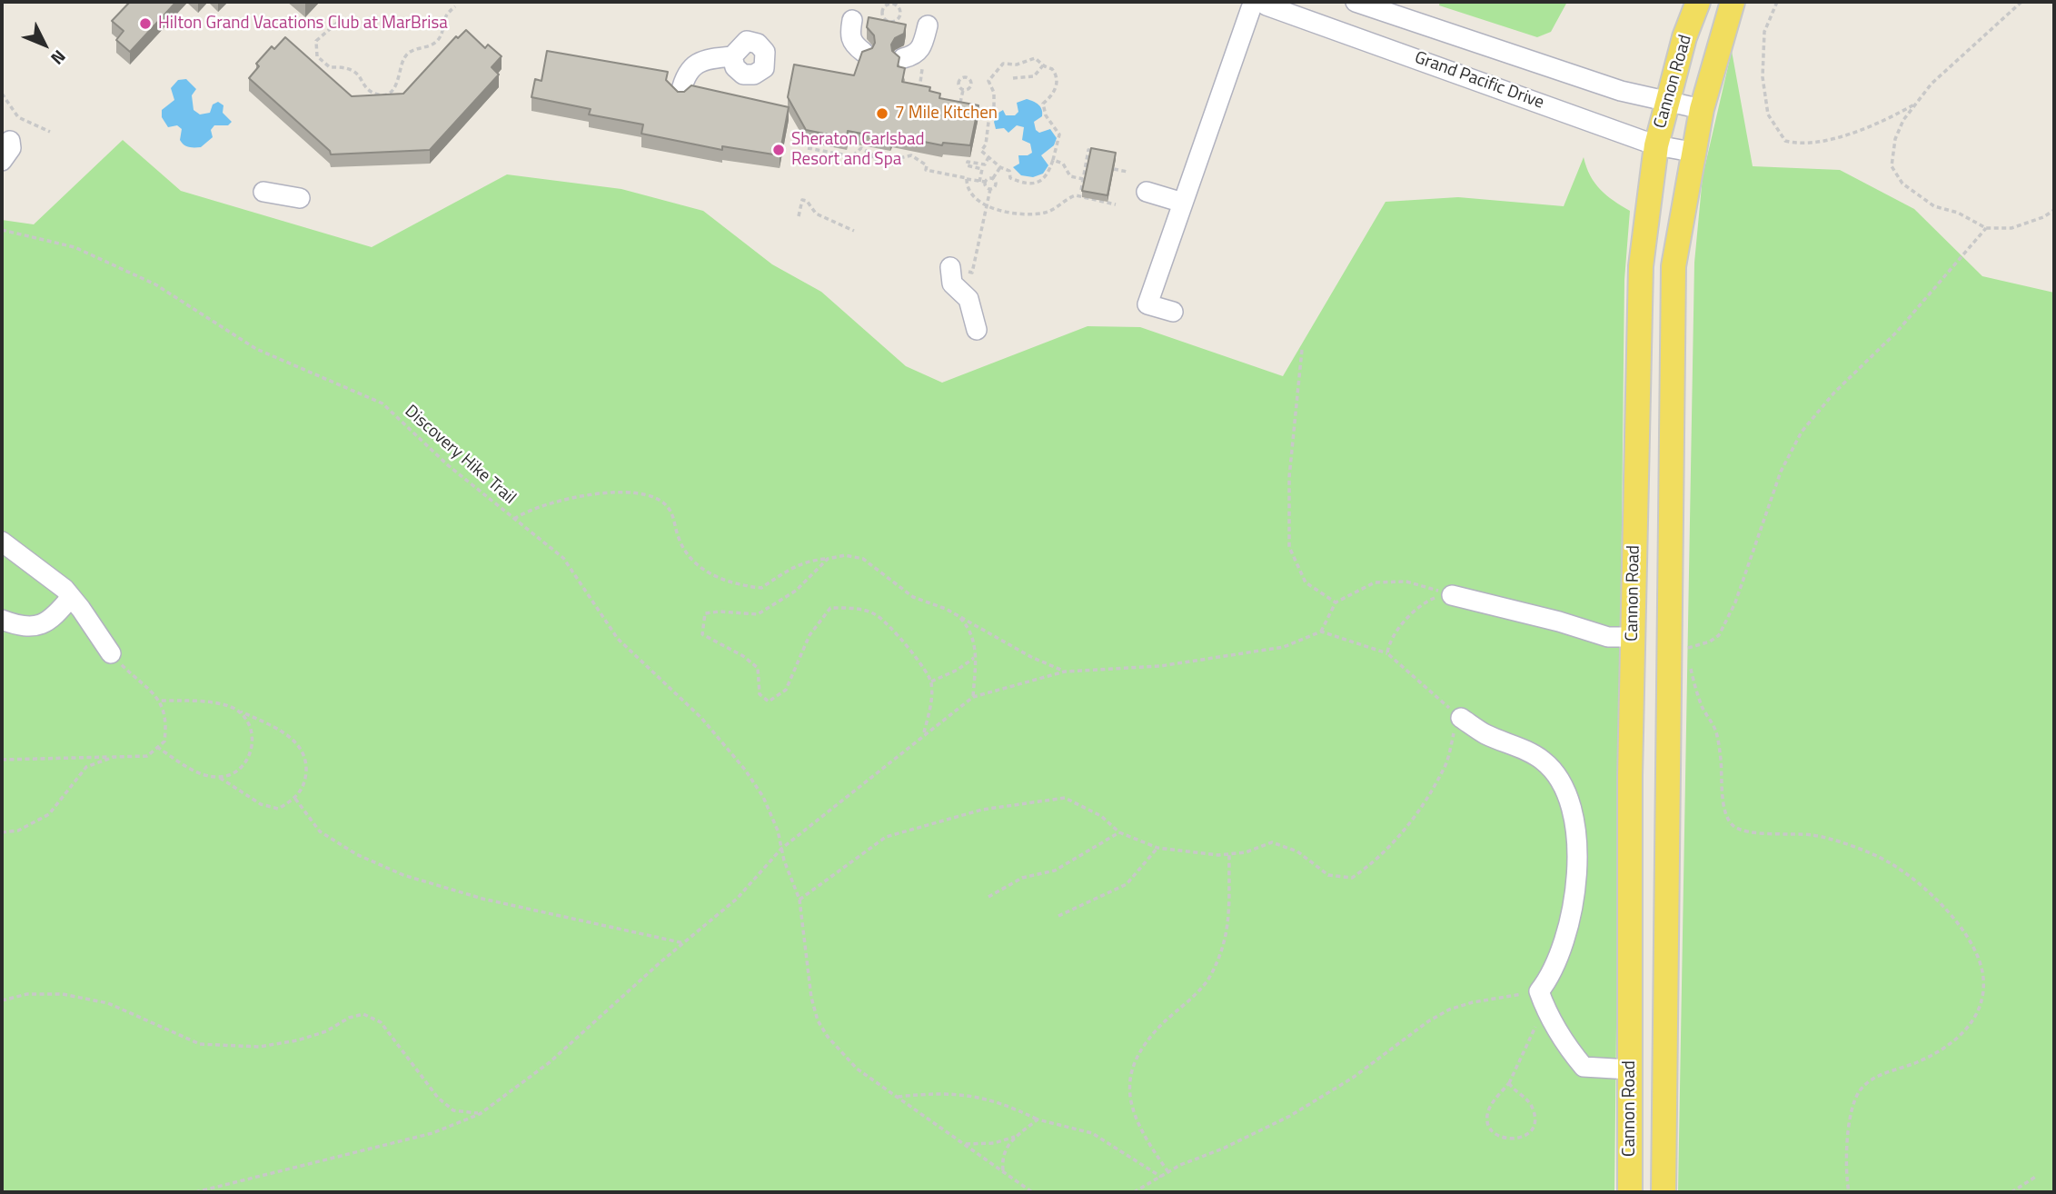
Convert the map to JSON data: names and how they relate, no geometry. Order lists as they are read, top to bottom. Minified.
{"streets":{"main road":["Cannon Road"],"street":["Grand Pacific Drive"],"path":["Discovery Hike Trail"]},"crossings":[["Grand Pacific Drive","Cannon Road"]],"places":["Hilton Grand Vacations Club at MarBrisa","7 Mile Kitchen","Sheraton Carlsbad Resort and Spa"],"north":"bottom right"}
